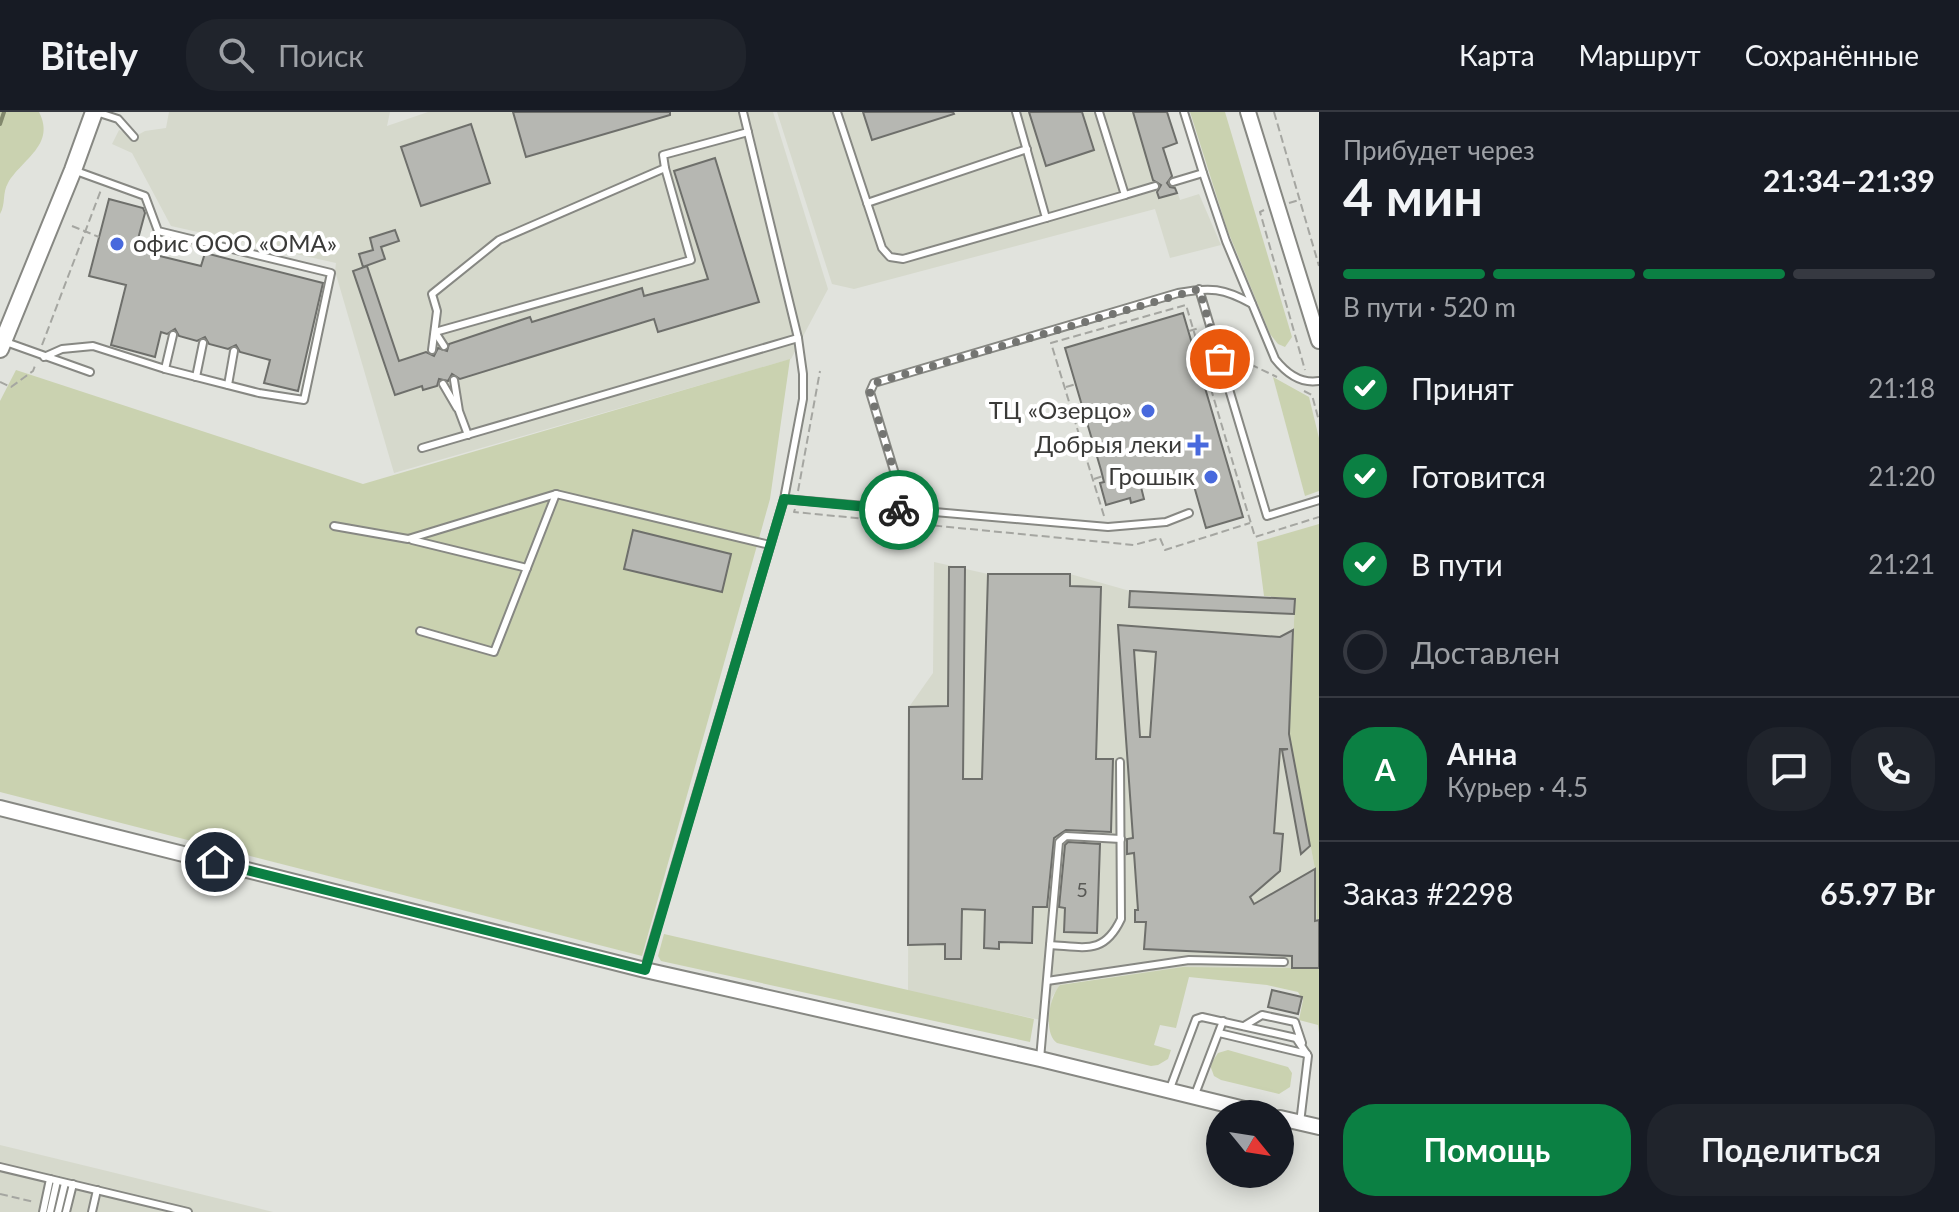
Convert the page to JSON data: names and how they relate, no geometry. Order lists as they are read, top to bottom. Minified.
{"places":{"other":["офис ООО «ОМА»","ТЦ «Озерцо»","Грошык"],"health":["Добрыя леки"]},"house_numbers":["5"],"north":"bottom right","page":{"header":"Bitely","search":"Поиск","nav":["Карта","Маршрут","Сохранённые"],"heading":["4 мин","Прибудет через","21:34–21:39"],"panel":["Анна","Курьер · 4.5","Заказ #2298","65.97 Br"],"bar":"В пути · 520 m","list":[["Принят","21:18"],["Готовится","21:20"],["В пути","21:21"],"Доставлен"],"round":"А","buttons":["Помощь","Поделиться"]}}
